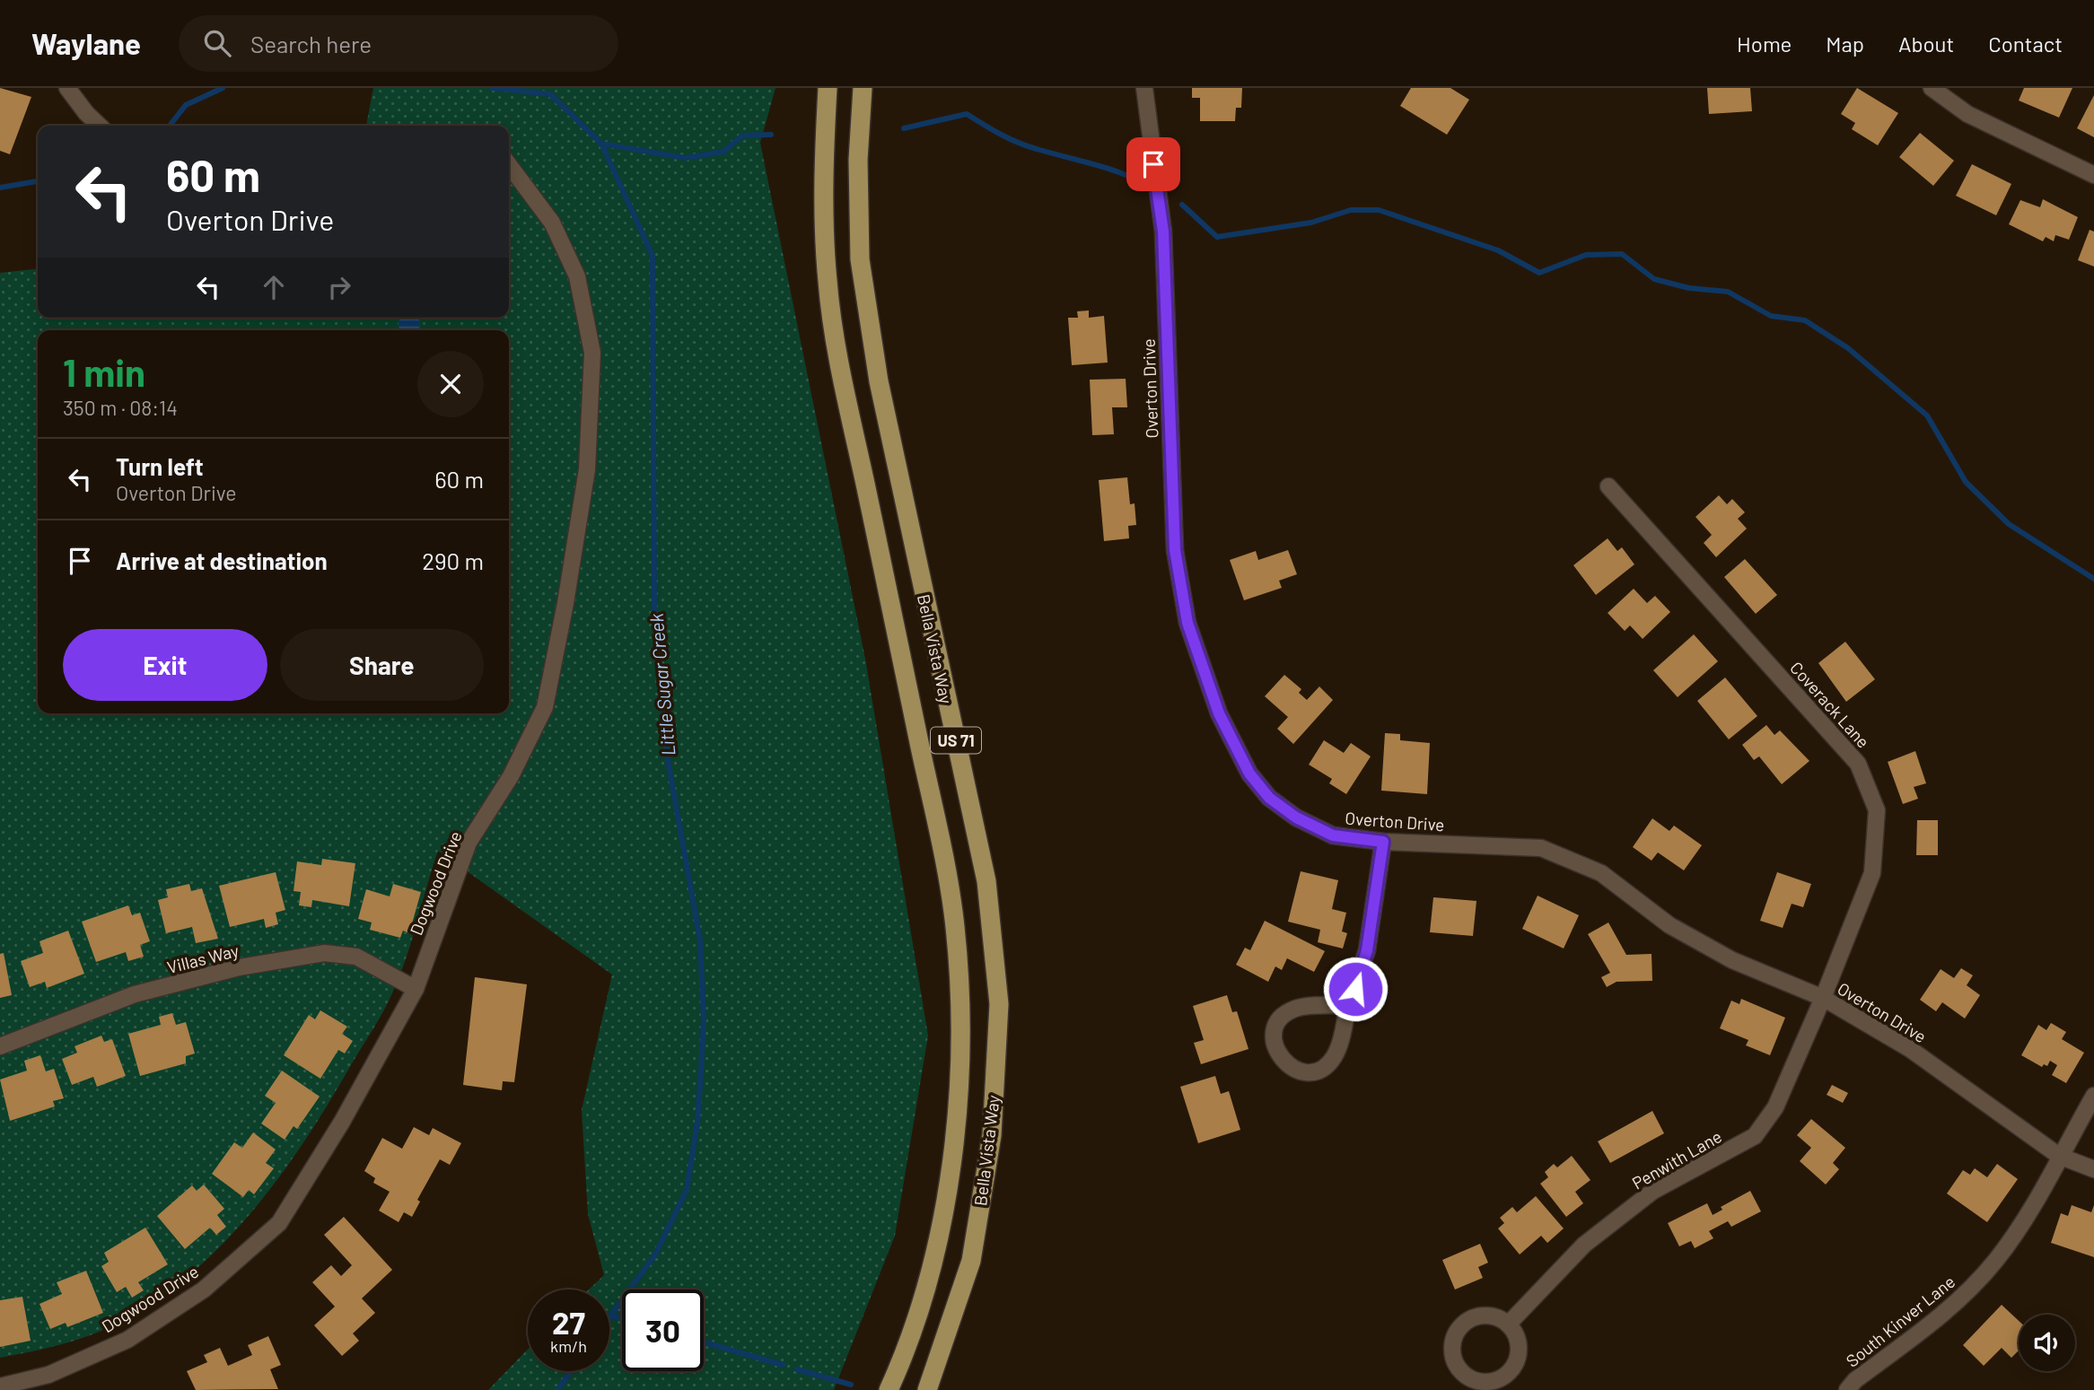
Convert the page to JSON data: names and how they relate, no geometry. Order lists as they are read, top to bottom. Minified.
{"streets":{"main road":["Bella Vista Way","US 71"],"street":["Overton Drive","Coverack Lane","Dogwood Drive","Villas Way","Penwith Lane","South Kinver Lane"]},"crossings":[["Overton Drive","Coverack Lane"],["Overton Drive","Penwith Lane"],["Overton Drive","South Kinver Lane"],["Coverack Lane","Penwith Lane"],["Dogwood Drive","Villas Way"]],"water":["Little Sugar Creek"],"page":{"header":"Waylane","search":"Search here","nav":["Home","Map","About","Contact"],"turn":["60 m","Overton Drive"],"heading":["1 min","350 m · 08:14"],"list":[{"name":"Turn left","note":"Overton Drive","value":"60 m"},{"name":"Arrive at destination","value":"290 m"}],"buttons":["Exit","Share"],"speed":"27 km/h","limit":"30"}}
